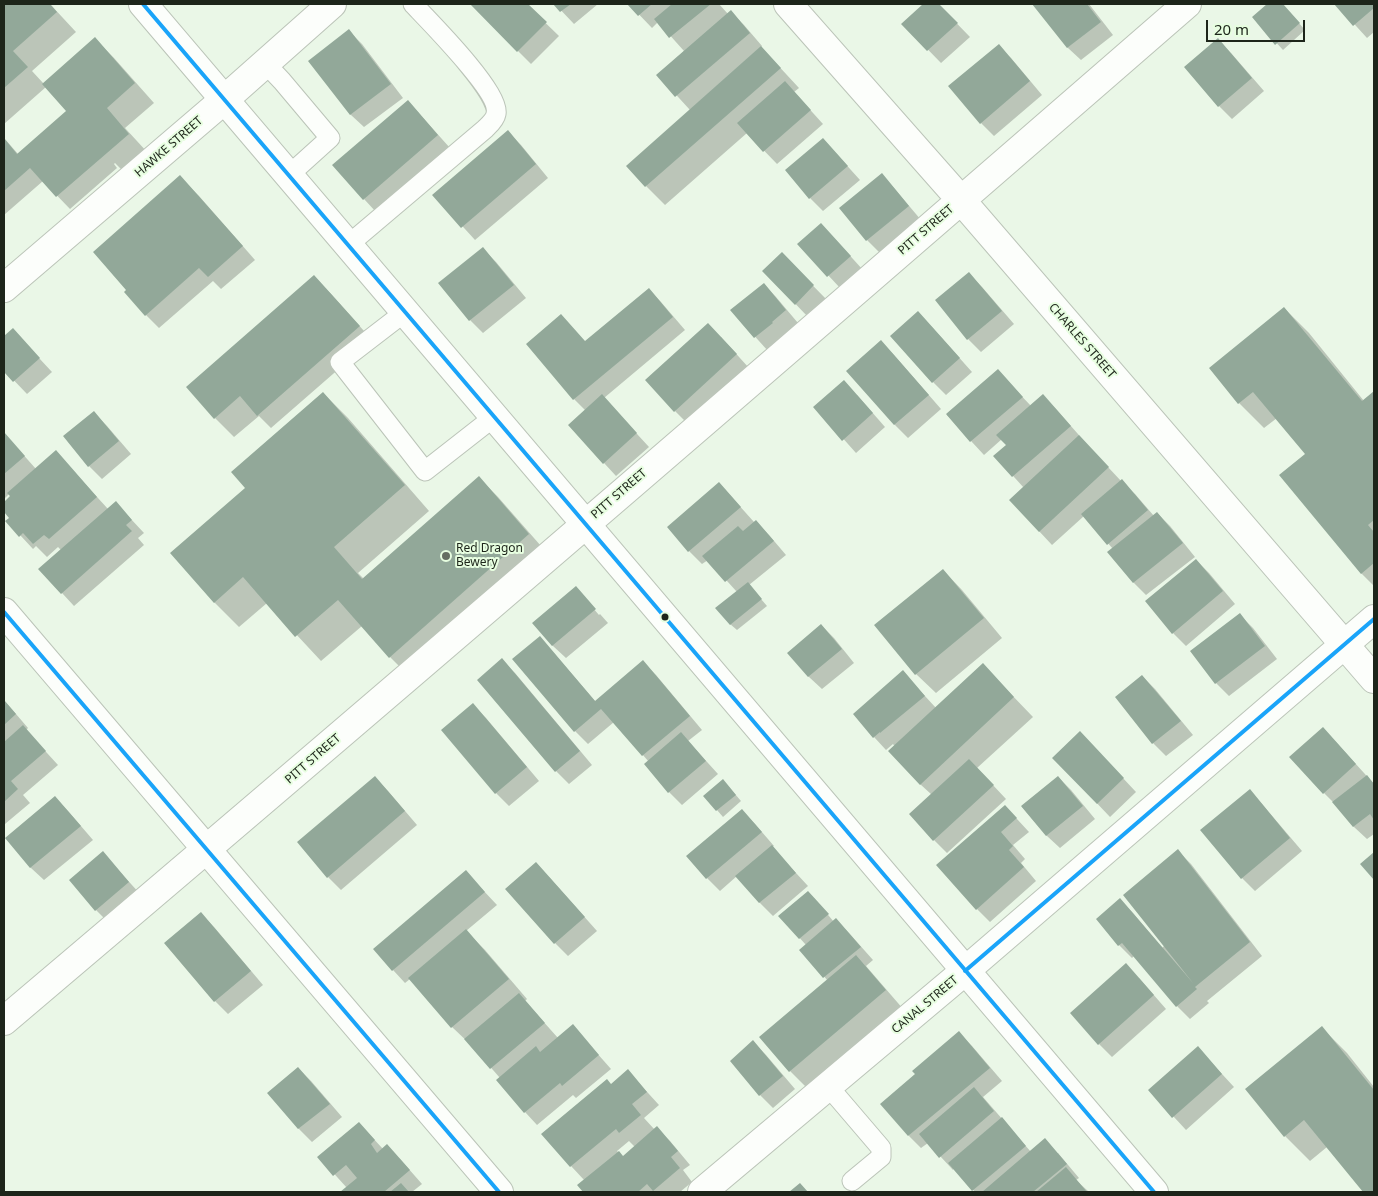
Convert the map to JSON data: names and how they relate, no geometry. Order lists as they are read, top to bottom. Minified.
{"streets":{"street":["HAWKE STREET","PITT STREET","CHARLES STREET","CANAL STREET"]},"crossings":[["PITT STREET","CHARLES STREET"],["CHARLES STREET","CANAL STREET"]],"places":["Red Dragon Bewery"],"scale_bar":"20 m"}
